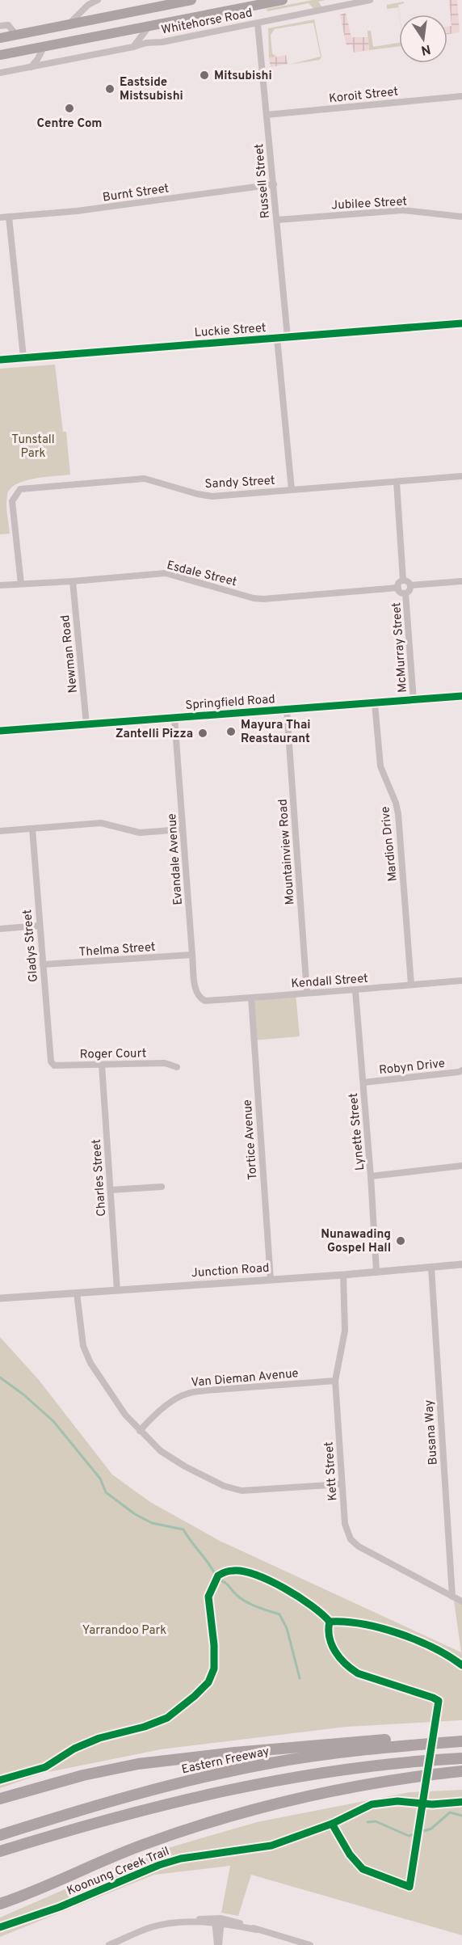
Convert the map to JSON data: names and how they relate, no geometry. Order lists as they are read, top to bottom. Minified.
{"streets":{"highway":["Eastern Freeway"],"main road":["Whitehorse Road","Springfield Road"],"street":["Koroit Street","Russell Street","Burnt Street","Jubilee Street","Luckie Street","Sandy Street","Esdale Street","McMurray Street","Newman Road","Mardion Drive","Mountainview Road","Evandale Avenue","Gladys Street","Thelma Street","Kendall Street","Roger Court","Robyn Drive","Lynette Street","Tortice Avenue","Charles Street","Junction Road","Van Dieman Avenue","Busana Way","Kett Street"],"cycle path":["Koonung Creek Trail"]},"crossings":[["Whitehorse Road","Russell Street"],["Koroit Street","Russell Street"],["Russell Street","Burnt Street"],["Russell Street","Jubilee Street"],["Russell Street","Luckie Street"],["Sandy Street","Esdale Street"],["Esdale Street","McMurray Street"],["Esdale Street","Newman Road"],["McMurray Street","Springfield Road"],["Newman Road","Springfield Road"],["Springfield Road","Mardion Drive"],["Springfield Road","Mountainview Road"],["Springfield Road","Evandale Avenue"],["Mardion Drive","Kendall Street"],["Mountainview Road","Kendall Street"],["Evandale Avenue","Thelma Street"],["Evandale Avenue","Kendall Street"],["Gladys Street","Thelma Street"],["Gladys Street","Roger Court"],["Kendall Street","Lynette Street"],["Kendall Street","Tortice Avenue"],["Roger Court","Charles Street"],["Robyn Drive","Lynette Street"],["Lynette Street","Junction Road"],["Tortice Avenue","Junction Road"],["Charles Street","Junction Road"],["Junction Road","Busana Way"],["Junction Road","Kett Street"],["Van Dieman Avenue","Kett Street"],["Busana Way","Kett Street"]],"parks":["Tunstall Park","Yarrandoo Park"],"places":["Mitsubishi","Eastside Mistsubishi","Centre Com","Mayura Thai Reastaurant","Zantelli Pizza","Nunawading Gospel Hall"],"north":"bottom"}
